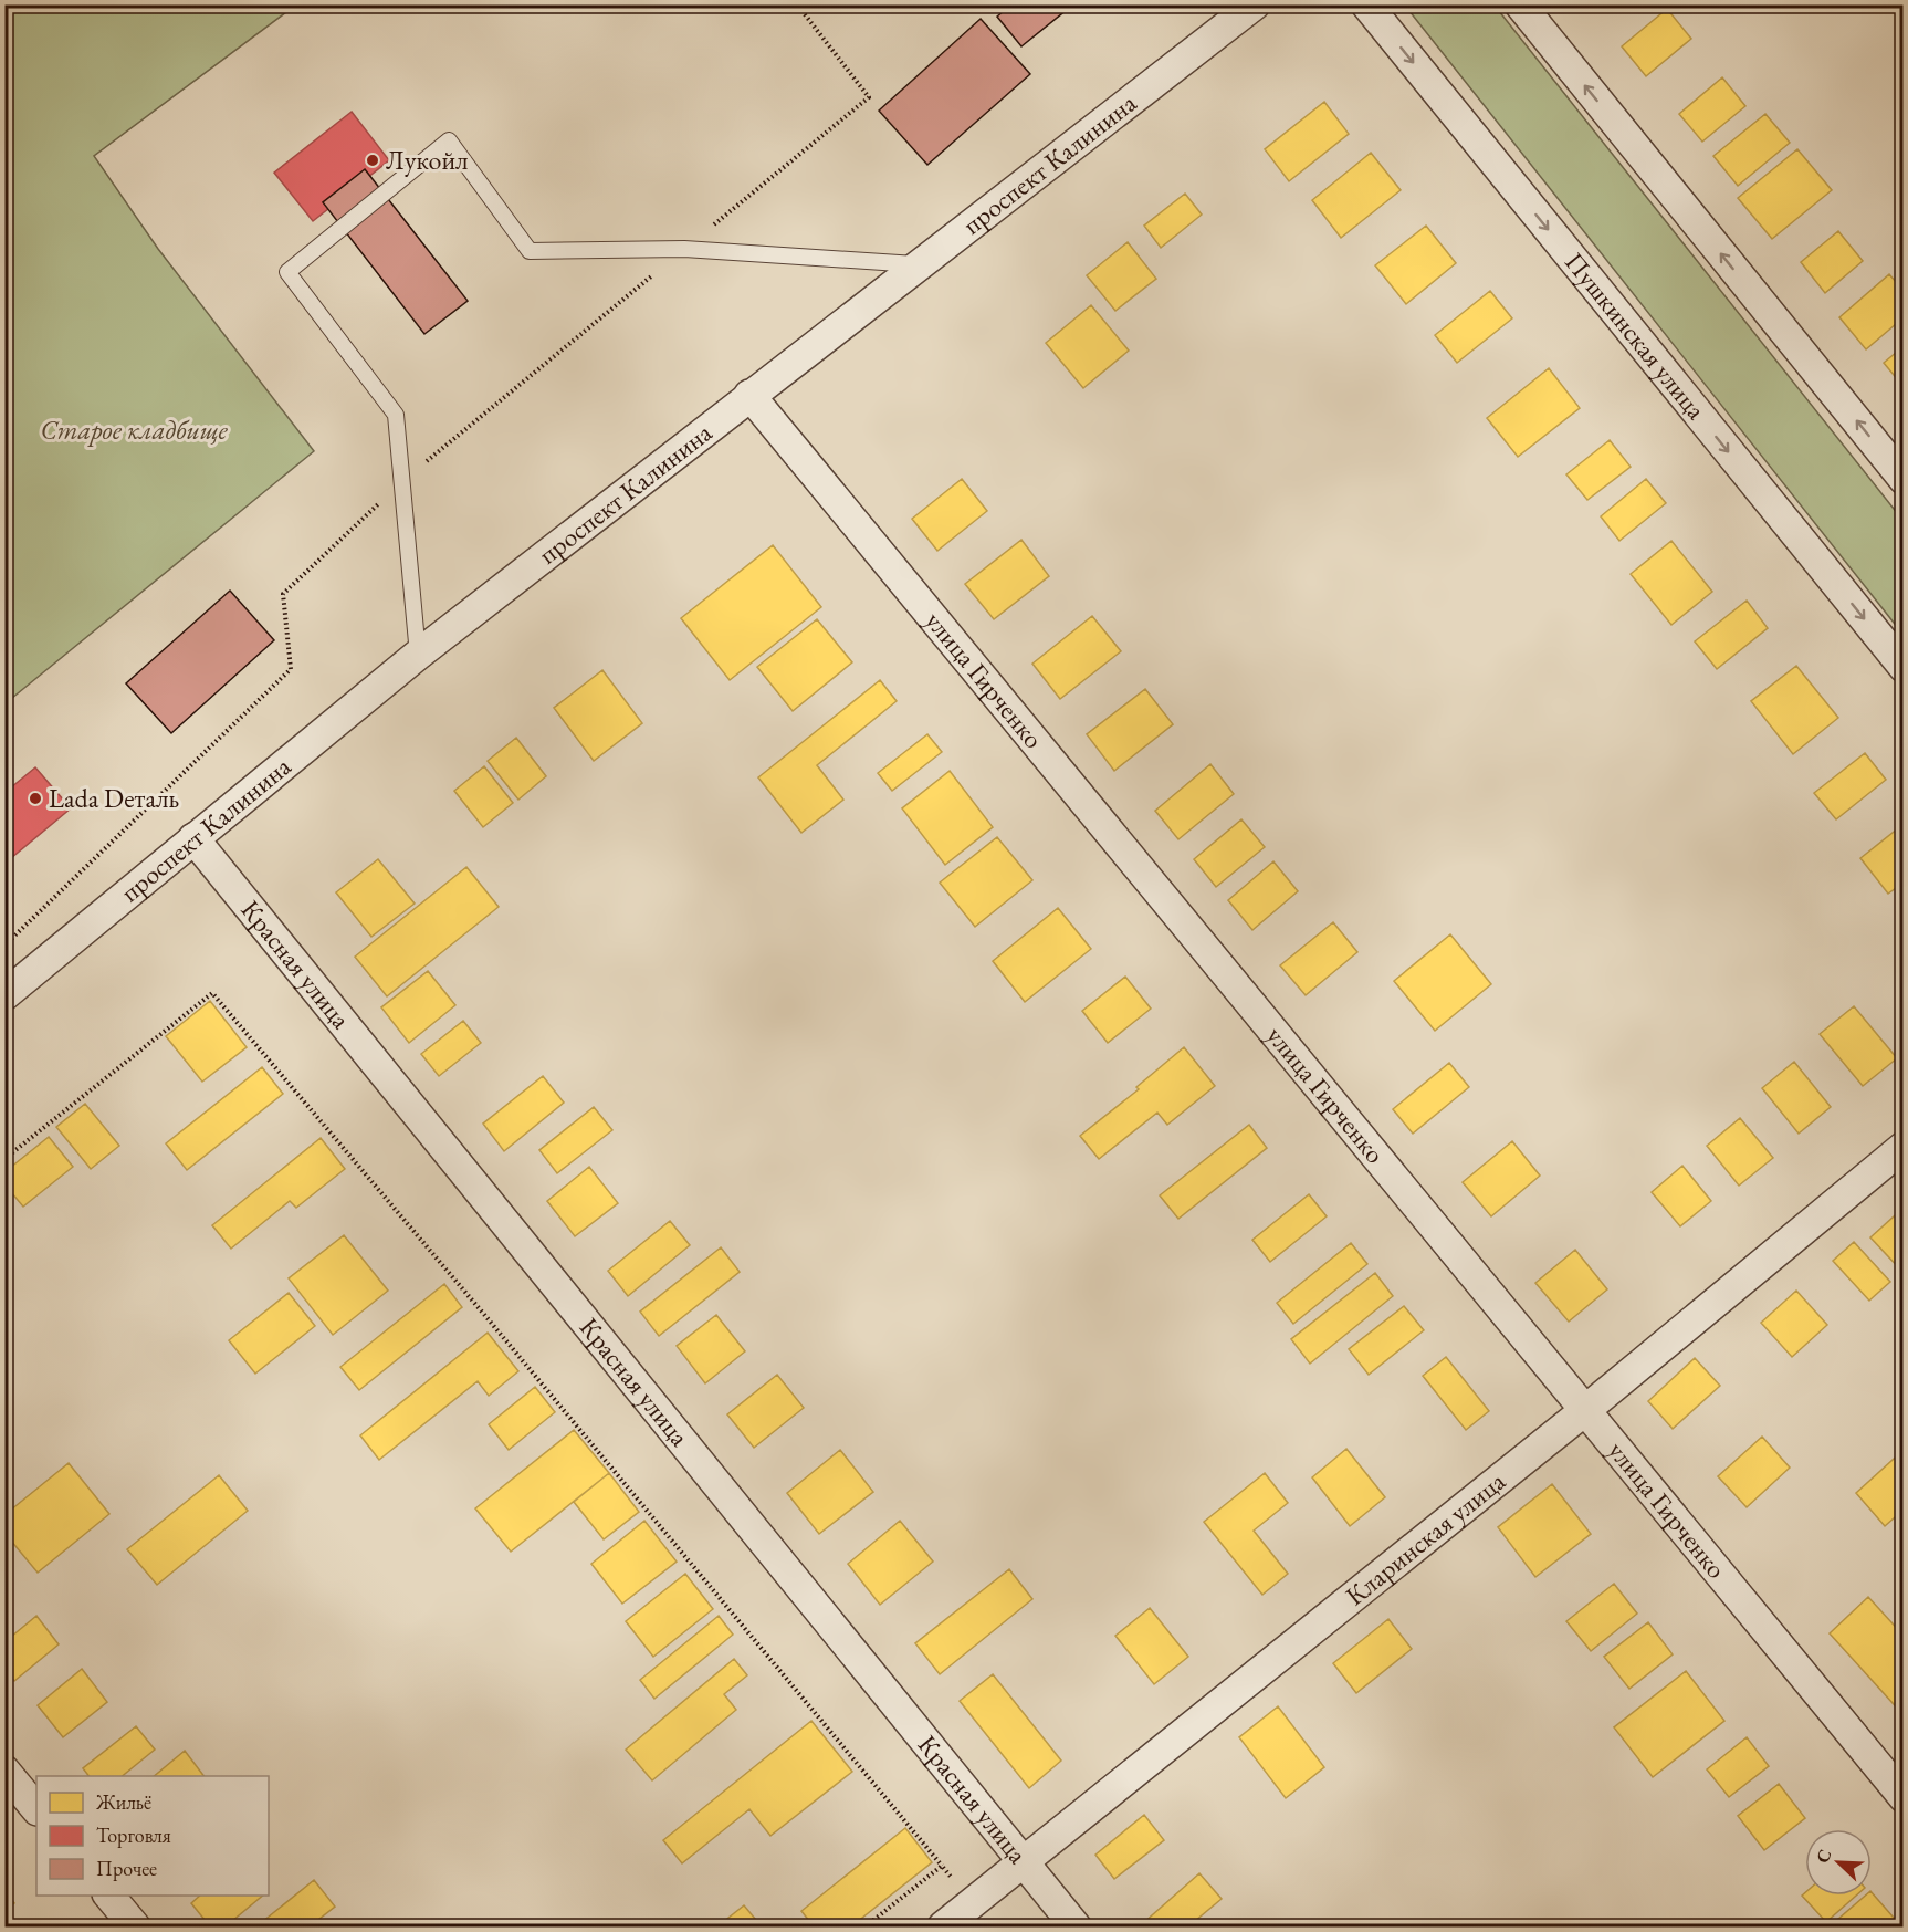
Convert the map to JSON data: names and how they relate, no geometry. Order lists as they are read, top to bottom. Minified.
{"streets":{"street":["проспект Калинина","Пушкинская улица","улица Гирченко","Красная улица","Кларинская улица"]},"crossings":[["проспект Калинина","улица Гирченко"],["проспект Калинина","Красная улица"],["улица Гирченко","Кларинская улица"],["Красная улица","Кларинская улица"]],"parks":["Старое кладбище"],"places":["Лукойл","Lada Dеталь"],"legend":["Жильё","Торговля","Прочее"],"north":"top left"}
